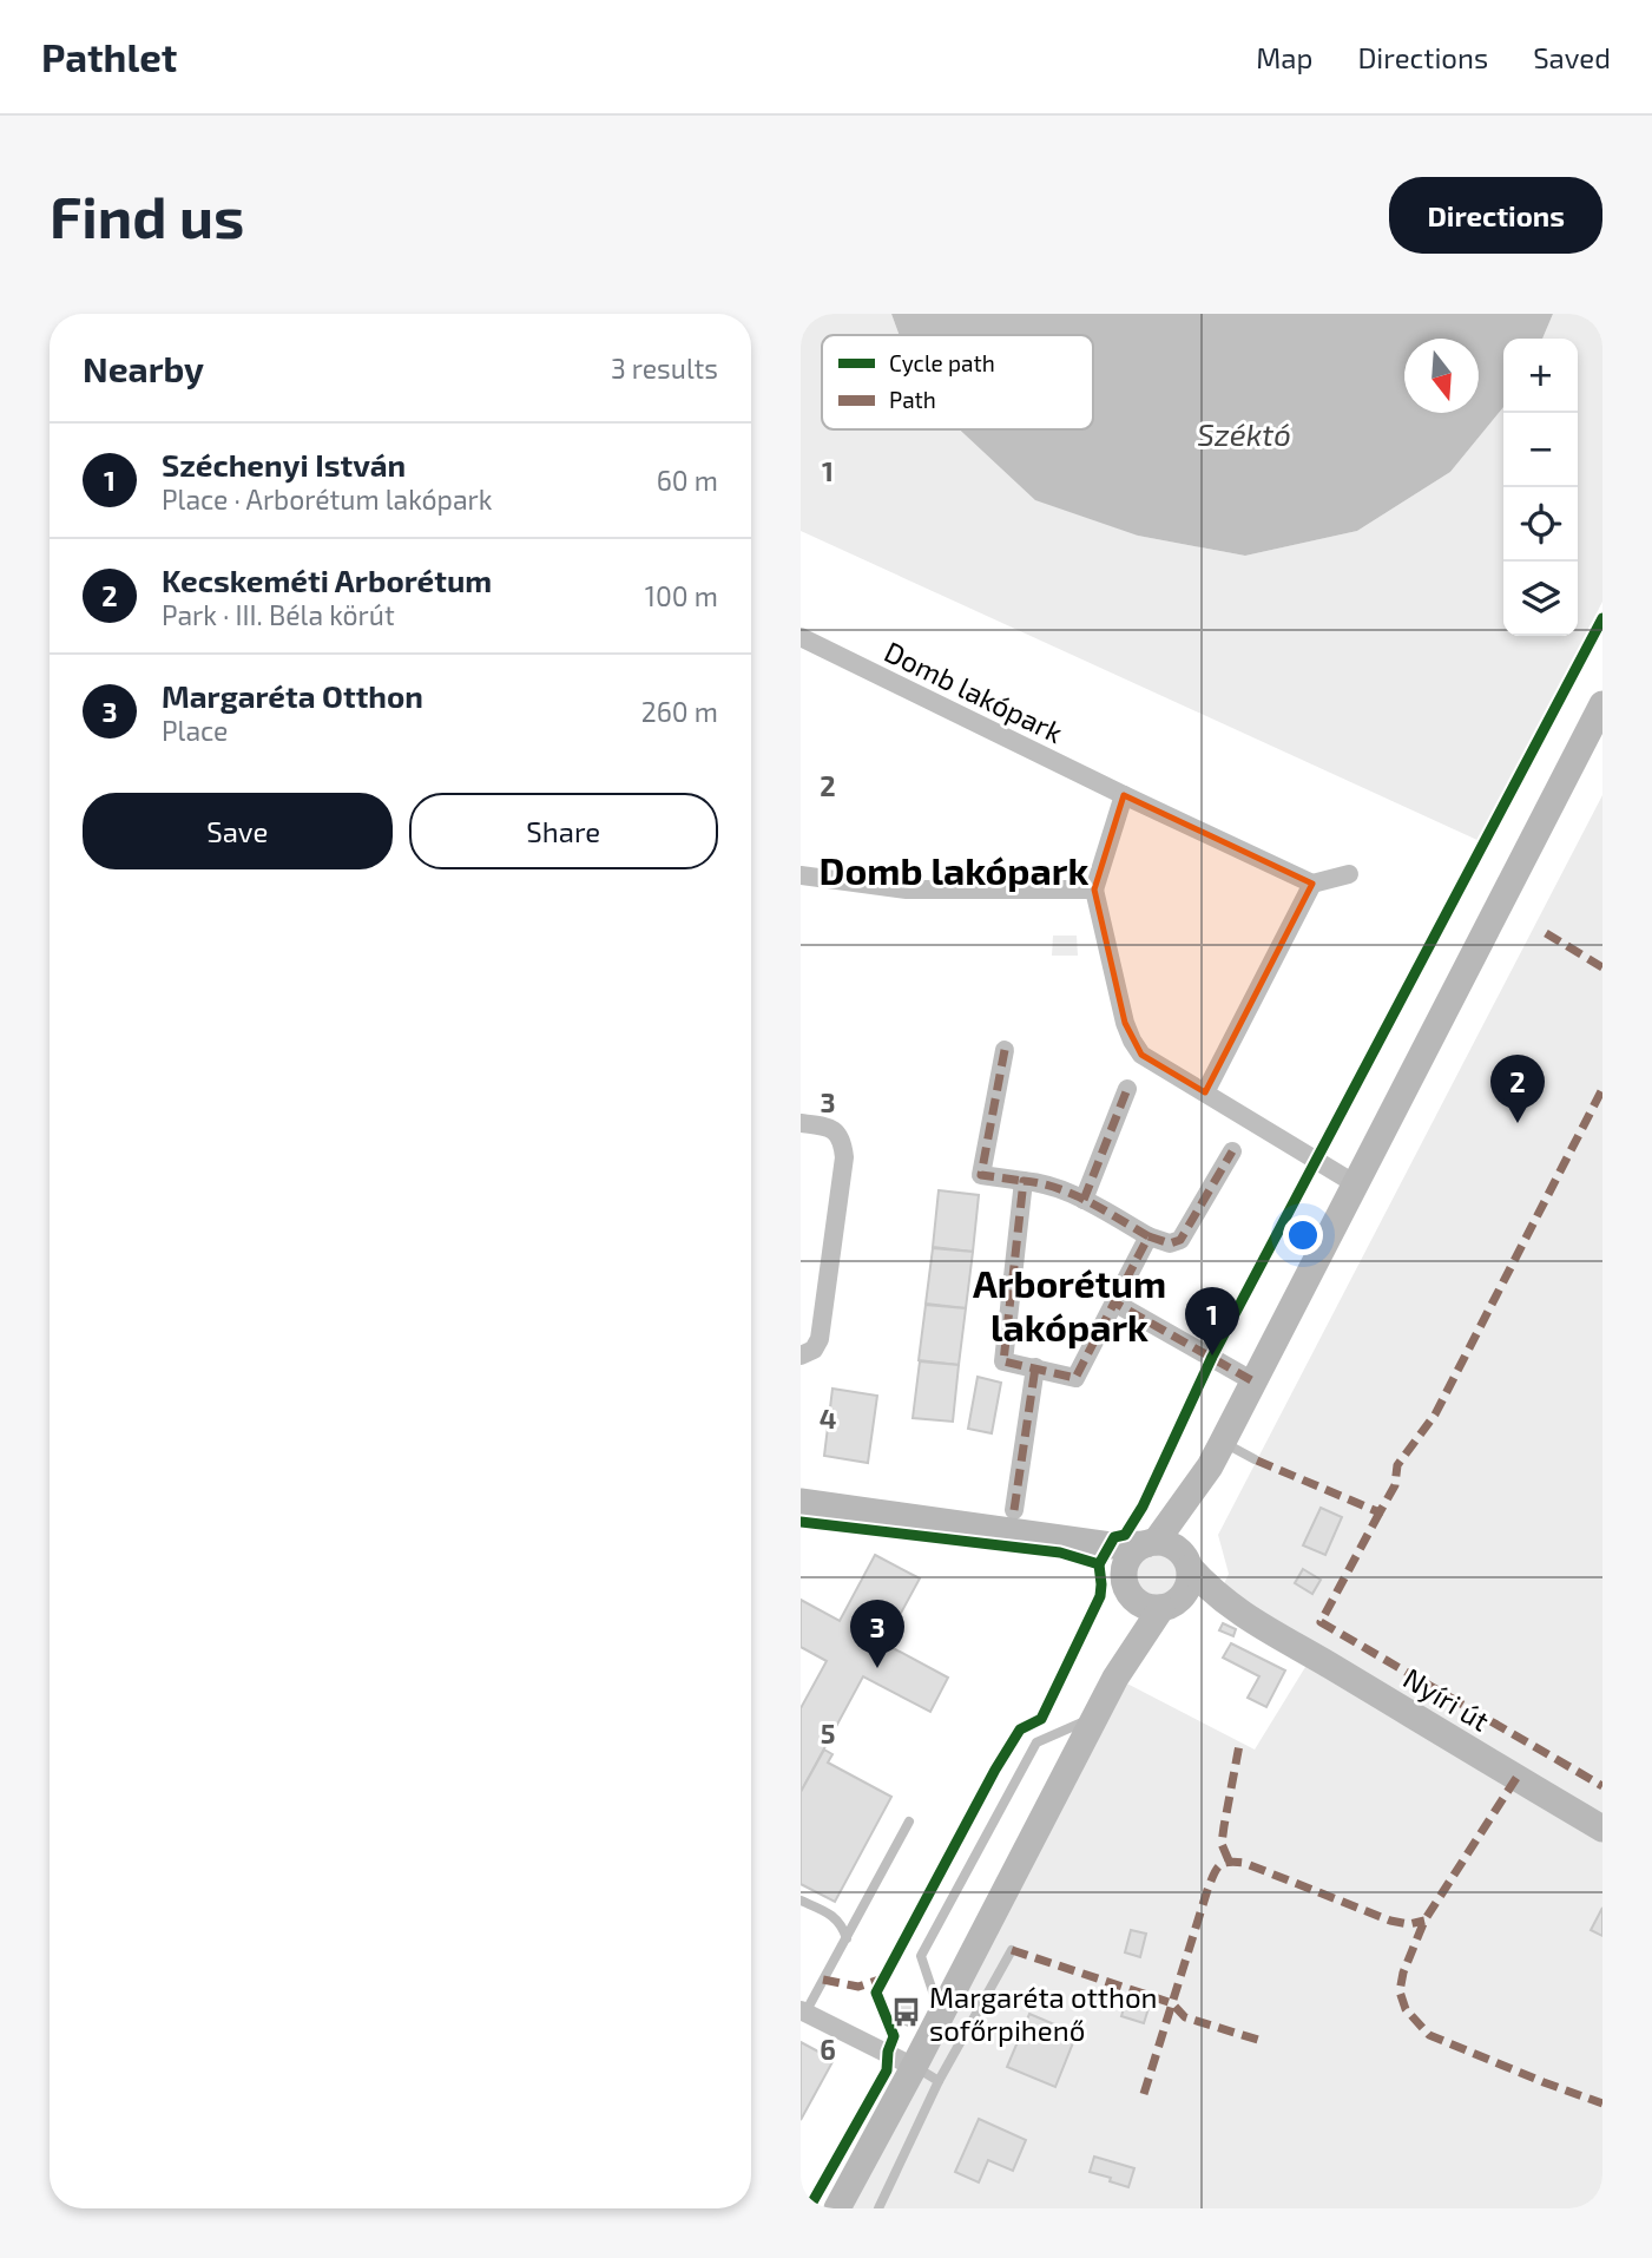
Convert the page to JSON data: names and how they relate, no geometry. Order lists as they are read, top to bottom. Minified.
{"streets":{"street":["Domb lakópark","Nyíri út"]},"districts":["Domb lakópark","Arborétum lakópark"],"water":["Széktó"],"places":{"bus stop":["Margaréta otthon sofőrpihenő"]},"legend":["Cycle path","Path"],"north":"bottom","page":{"header":"Pathlet","nav":["Map","Directions","Saved"],"buttons":["Directions",["Save","Share"]],"title":"Find us","heading":["Nearby","3 results"],"map_buttons":["+","−"],"list":[{"mark":"1","name":"Széchenyi István","note":"Place · Arborétum lakópark","value":"60 m"},{"mark":"2","name":"Kecskeméti Arborétum","note":"Park · III. Béla körút","value":"100 m"},{"mark":"3","name":"Margaréta Otthon","note":"Place","value":"260 m"}],"pins":["2","1","3"]},"grid":{"rows":["1","2","3","4","5","6"]}}
